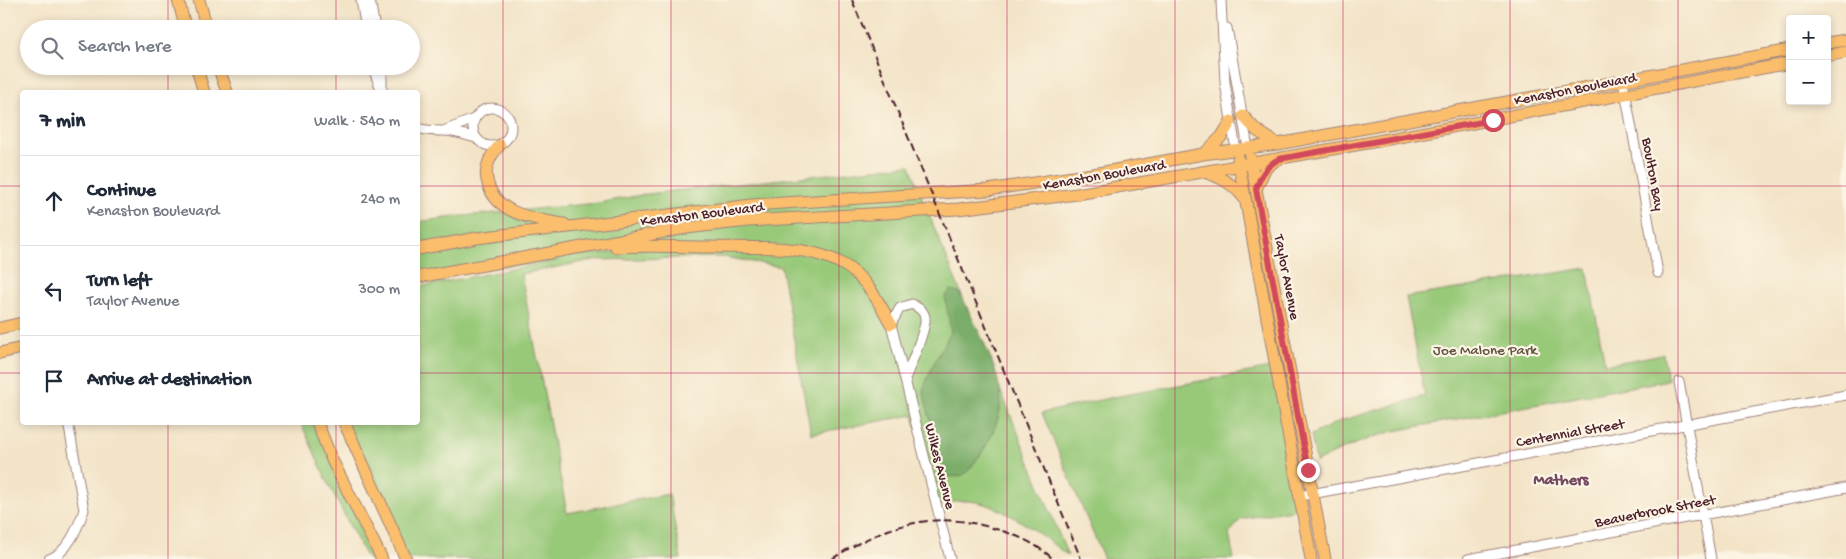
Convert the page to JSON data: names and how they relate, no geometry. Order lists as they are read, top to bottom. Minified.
{"streets":{"main road":["Kenaston Boulevard","Taylor Avenue"],"street":["Boulton Bay","Centennial Street","Wilkes Avenue","Beaverbrook Street"]},"crossings":[["Kenaston Boulevard","Boulton Bay"],["Kenaston Boulevard","Taylor Avenue"],["Taylor Avenue","Centennial Street"]],"districts":["Mathers"],"parks":["Joe Malone Park"],"page":{"map_buttons":["+","−"],"search":"Search here","heading":["7 min","Walk · 540 m"],"list":[["Continue","Kenaston Boulevard","240 m"],["Turn left","Taylor Avenue","300 m"],"Arrive at destination"]}}
